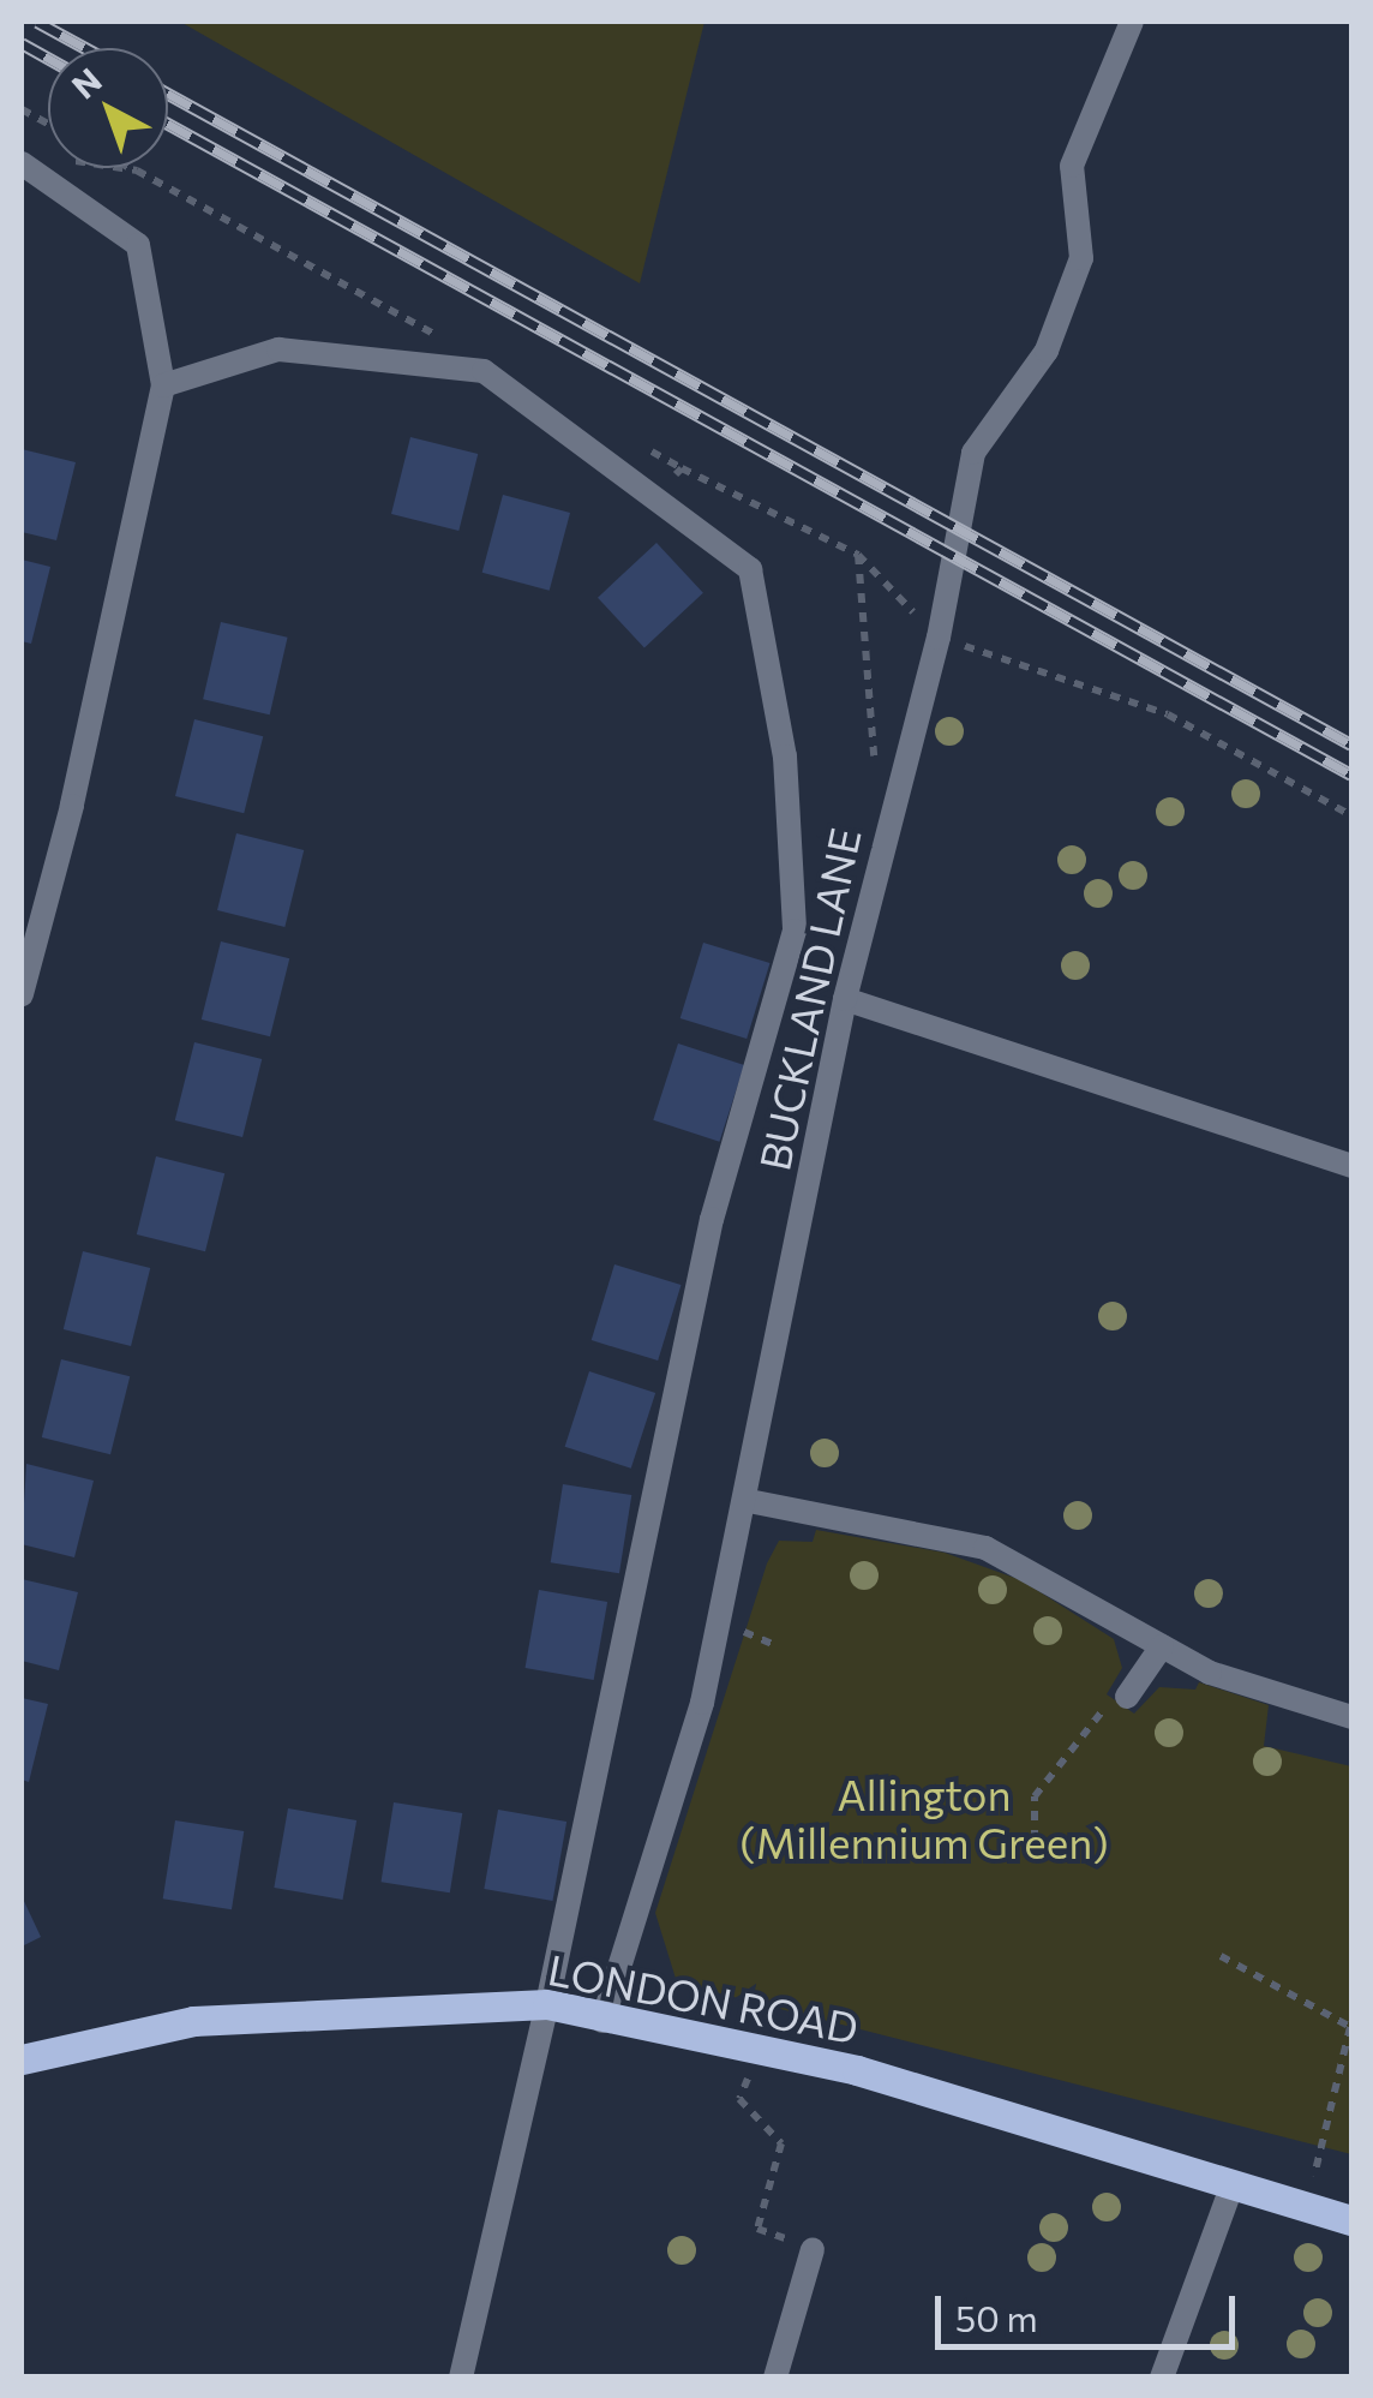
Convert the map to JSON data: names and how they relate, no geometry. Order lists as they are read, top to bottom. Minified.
{"streets":{"main road":["LONDON ROAD"],"street":["BUCKLAND LANE"]},"crossings":[["BUCKLAND LANE","LONDON ROAD"]],"parks":["Allington (Millennium Green)"],"scale_bar":"50 m","north":"top left"}
